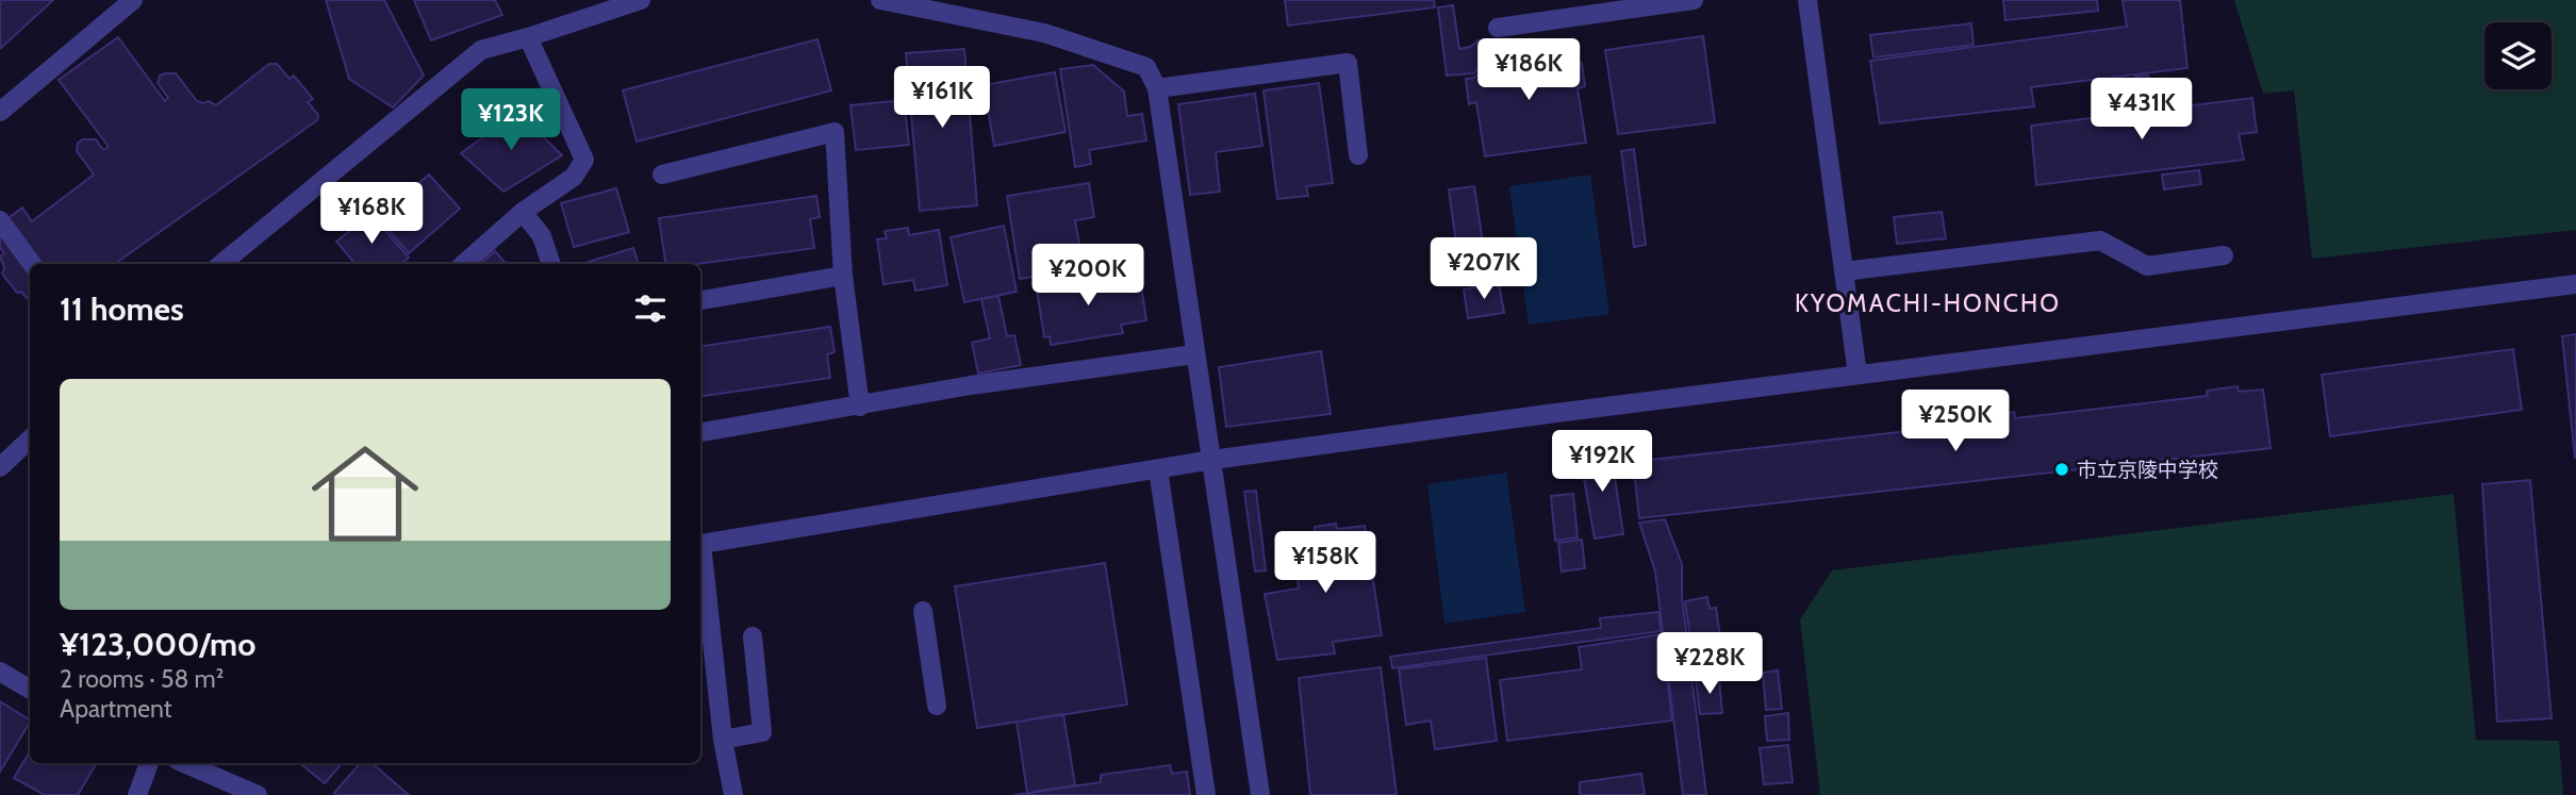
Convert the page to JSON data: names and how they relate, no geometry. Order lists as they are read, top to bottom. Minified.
{"districts":["KYOMACHI-HONCHO"],"places":["市立京陵中学校"],"page":{"price":["¥186K","¥161K","¥431K","¥123K","¥168K","¥207K","¥200K","¥250K","¥192K","¥158K","¥228K"],"heading":"11 homes","list":[{"name":"¥123,000/mo","note":"2 rooms · 58 m² · Apartment"}]}}
